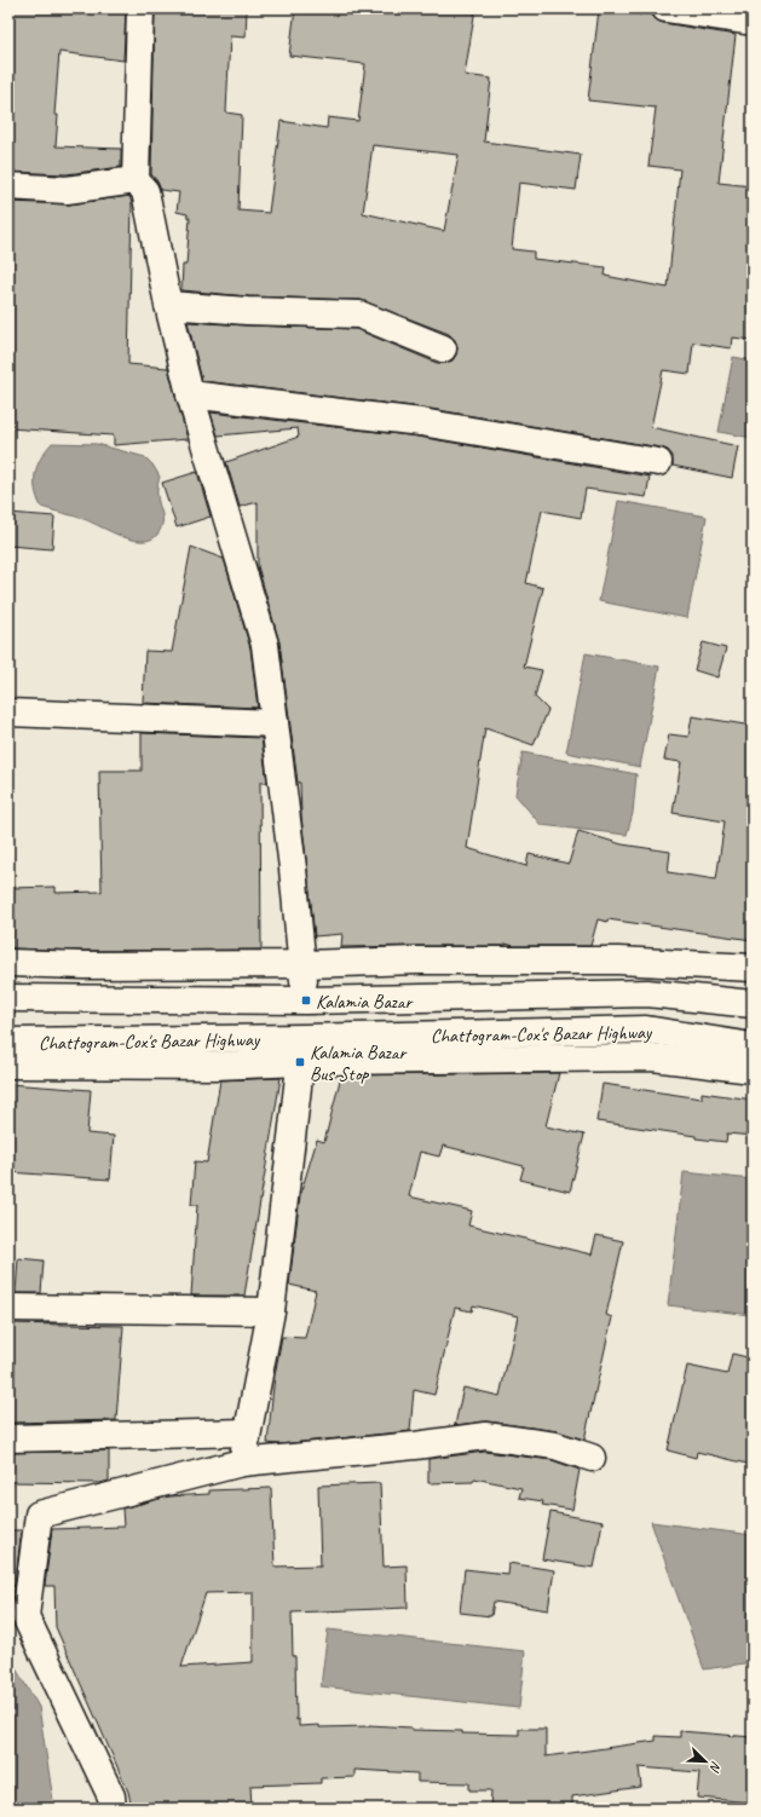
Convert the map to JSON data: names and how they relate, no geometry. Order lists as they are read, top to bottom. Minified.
{"streets":{"main road":["Chattogram-Cox's Bazar Highway"]},"places":{"transit":["Kalamia Bazar","Kalamia Bazar Bus Stop"]},"north":"bottom right"}
